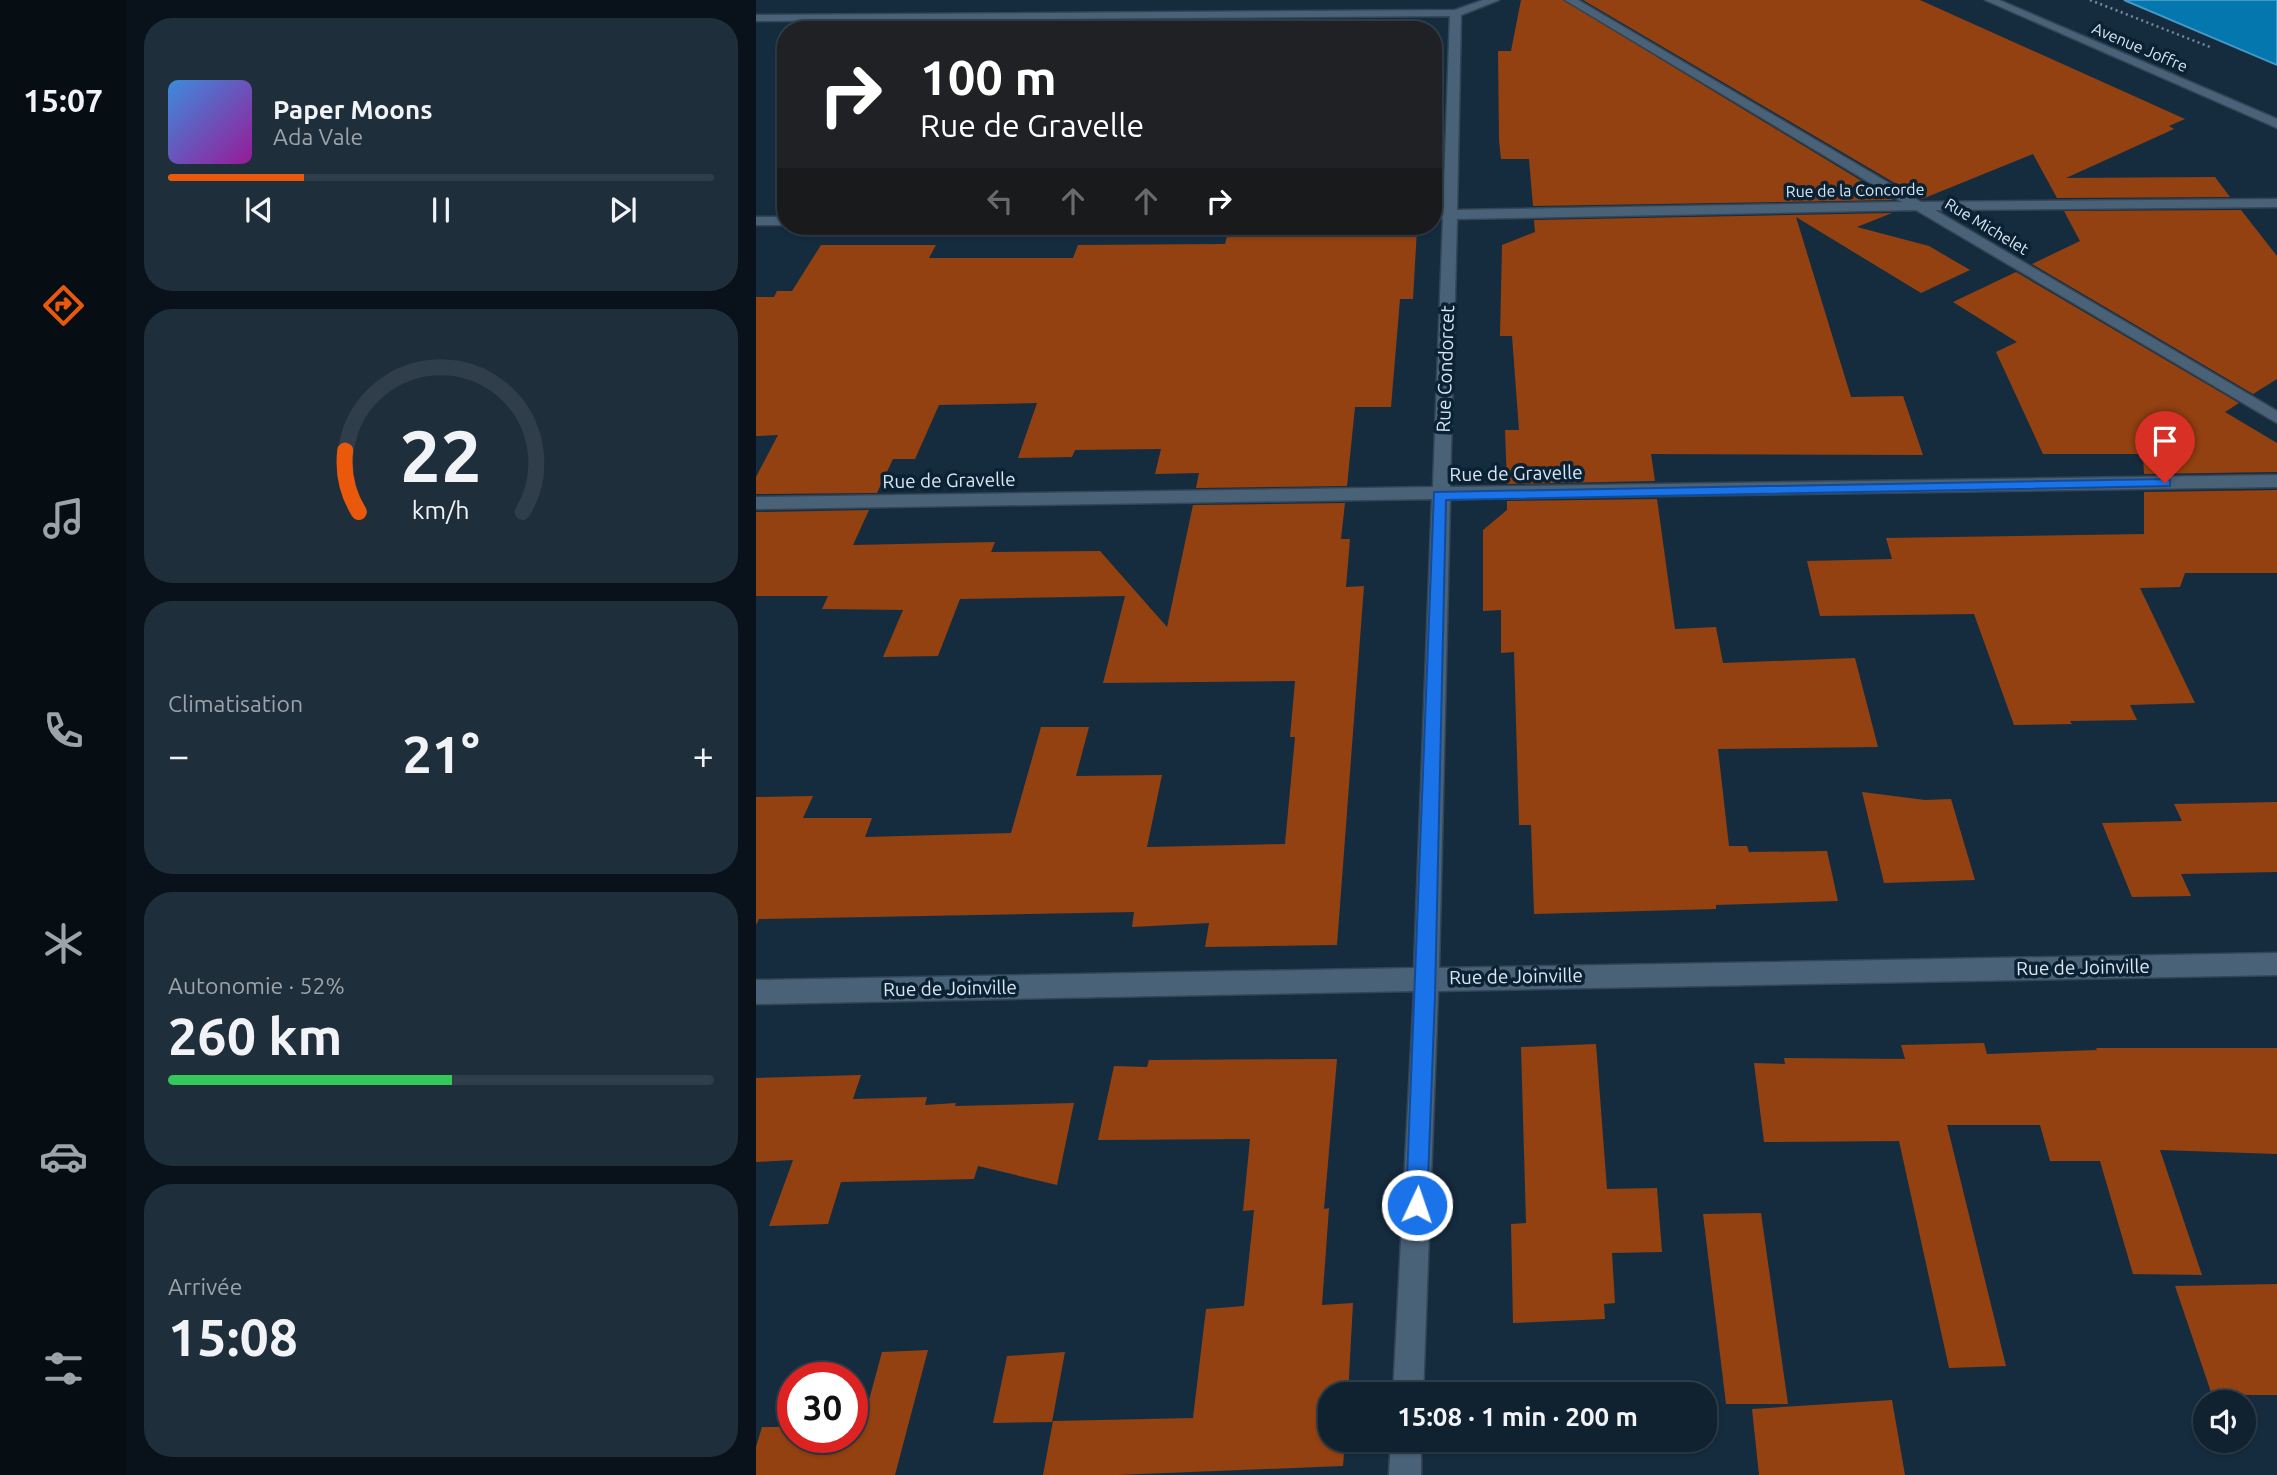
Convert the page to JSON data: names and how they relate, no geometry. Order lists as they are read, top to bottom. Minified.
{"streets":{"street":["Avenue Joffre","Rue de la Concorde","Rue Michelet","Rue Condorcet","Rue de Gravelle","Rue de Joinville"]},"crossings":[["Rue de la Concorde","Rue Michelet"],["Rue de la Concorde","Rue Condorcet"],["Rue Condorcet","Rue de Gravelle"],["Rue Condorcet","Rue de Joinville"]],"page":{"tabs":"15:07","turn":["100 m","Rue de Gravelle"],"song":["Paper Moons","Ada Vale"],"tile":["Climatisation",["Autonomie · 52%","260 km"],["Arrivée","15:08"]],"heat":["−","21°","+"],"limit":"30","trip":"15:08 · 1 min · 200 m","gauge":["22","km/h"]}}
